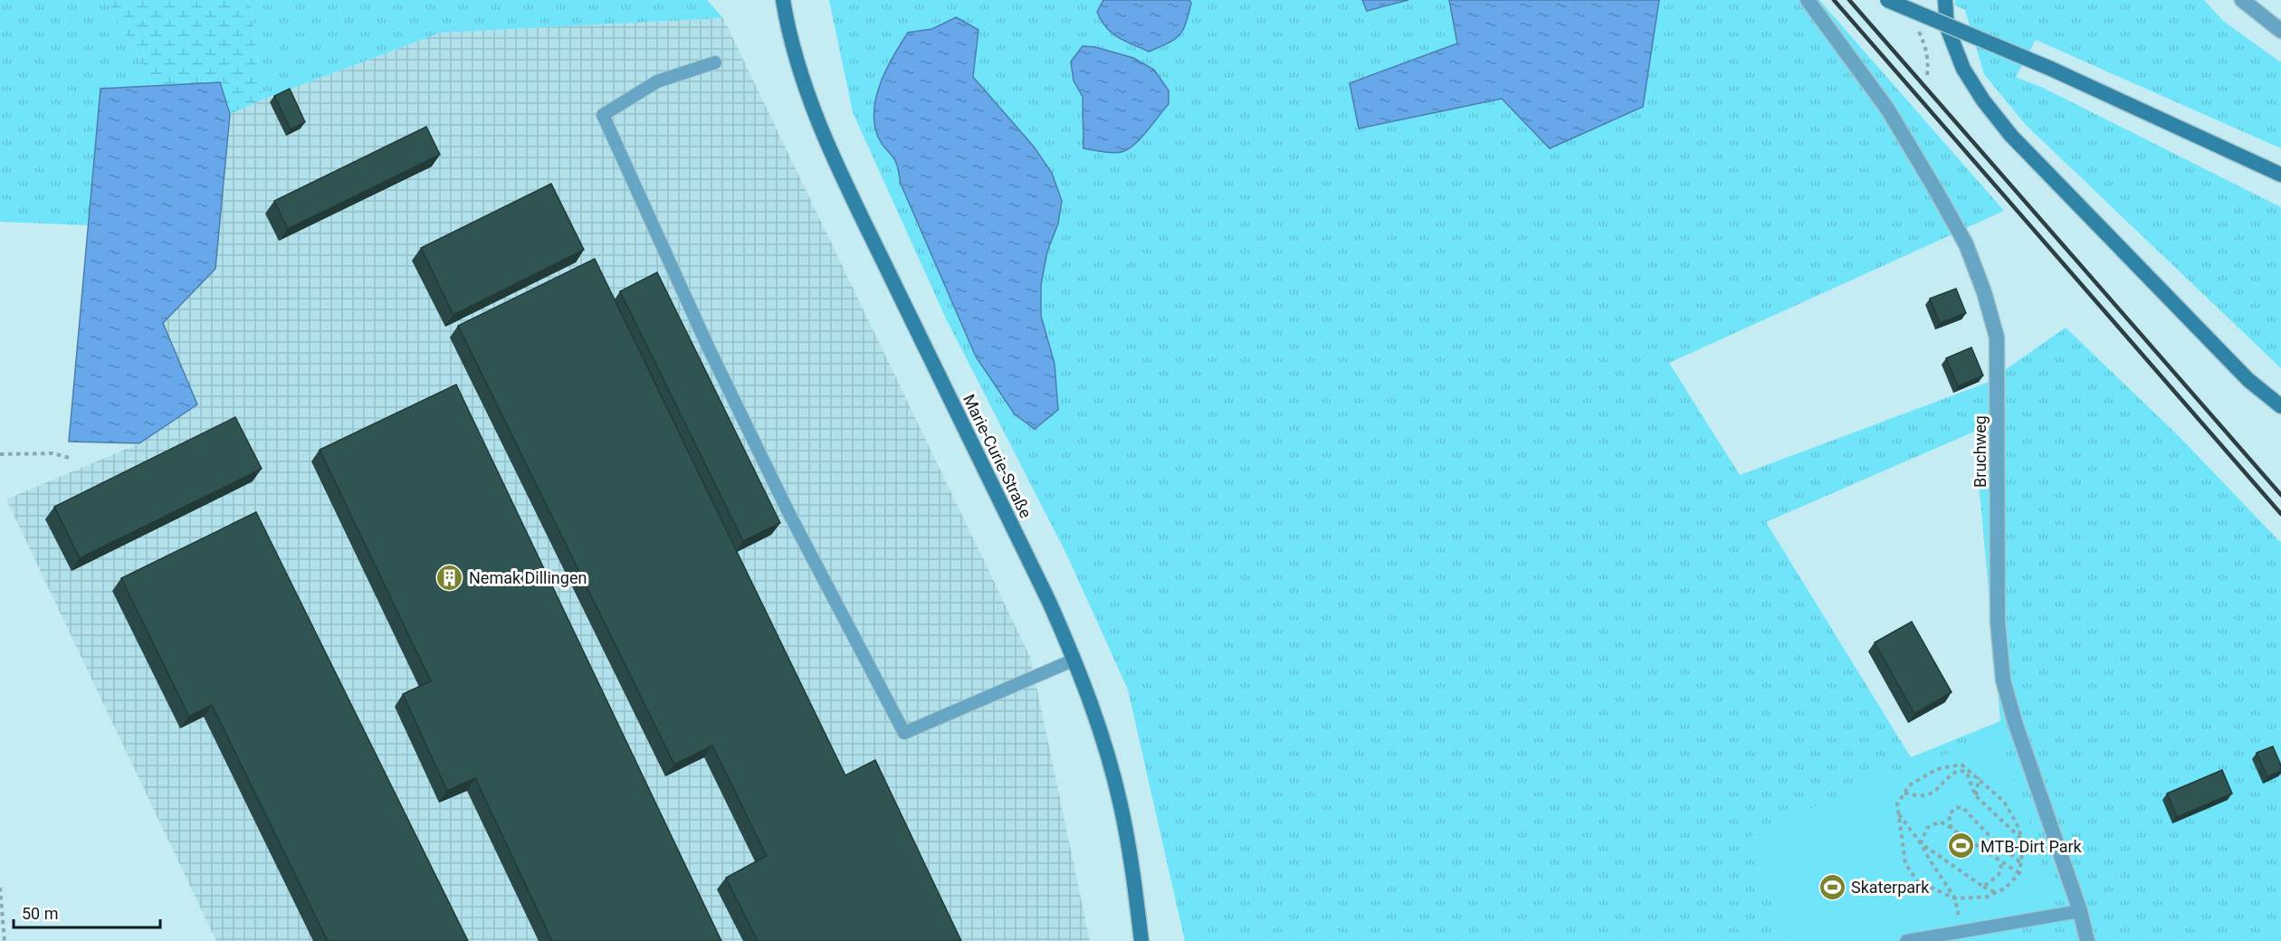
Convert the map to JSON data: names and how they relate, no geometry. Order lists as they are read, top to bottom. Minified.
{"streets":{"main road":["Marie-Curie-Straße"],"street":["Bruchweg"]},"places":{"building":["Nemak Dillingen"],"sports":["MTB-Dirt Park","Skaterpark"]},"scale_bar":"50 m"}
